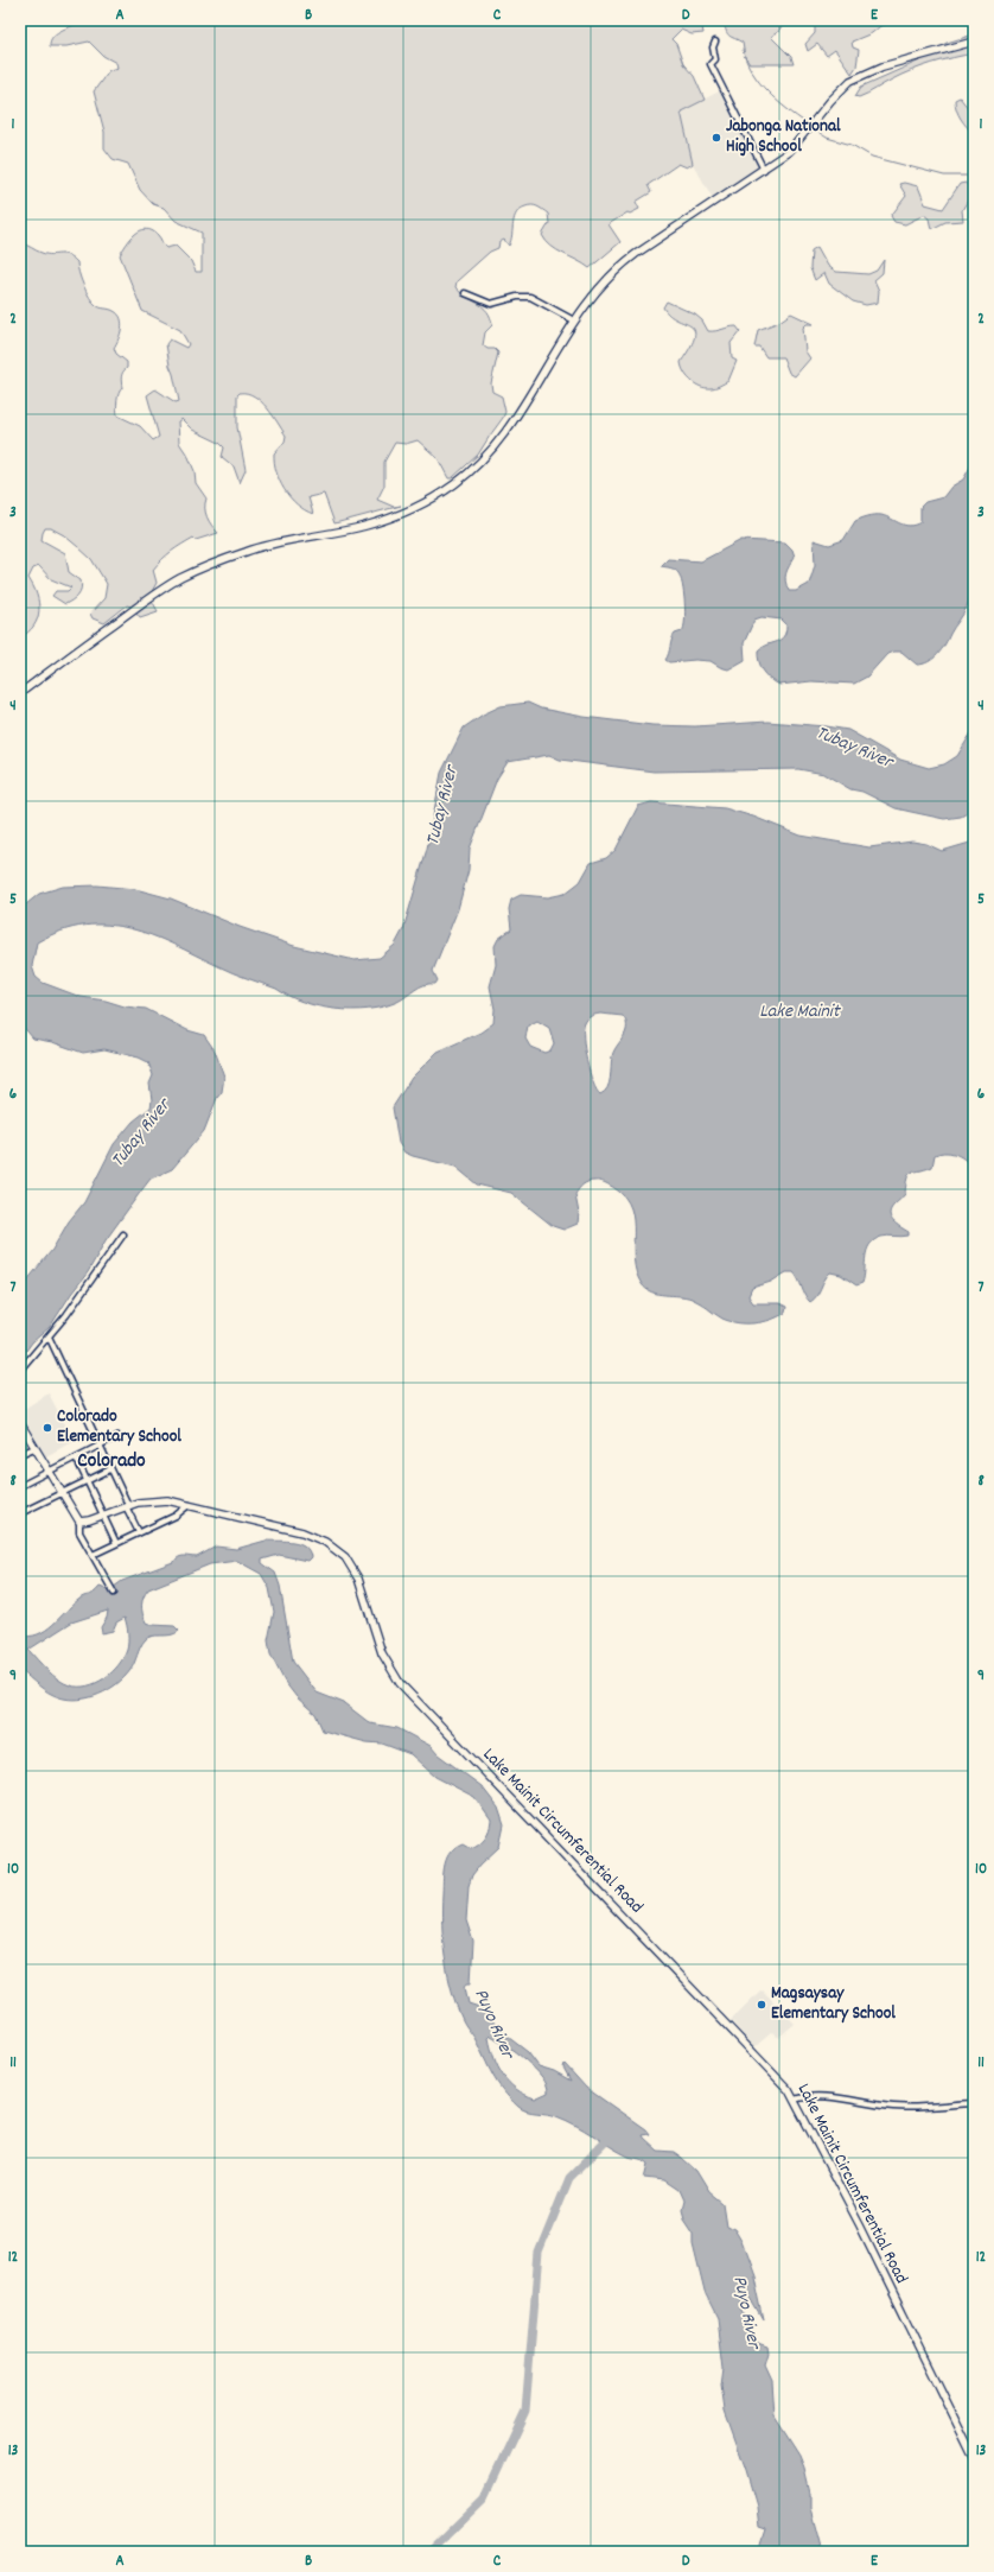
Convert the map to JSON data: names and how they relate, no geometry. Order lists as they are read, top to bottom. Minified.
{"streets":{"main road":["Lake Mainit Circumferential Road"]},"districts":["Colorado"],"water":["Tubay River","Lake Mainit","Puyo River"],"places":["Jabonga National High School","Colorado Elementary School","Magsaysay Elementary School"],"grid":{"columns":["A","B","C","D","E"],"rows":["1","2","3","4","5","6","7","8","9","10","11","12","13"]}}
